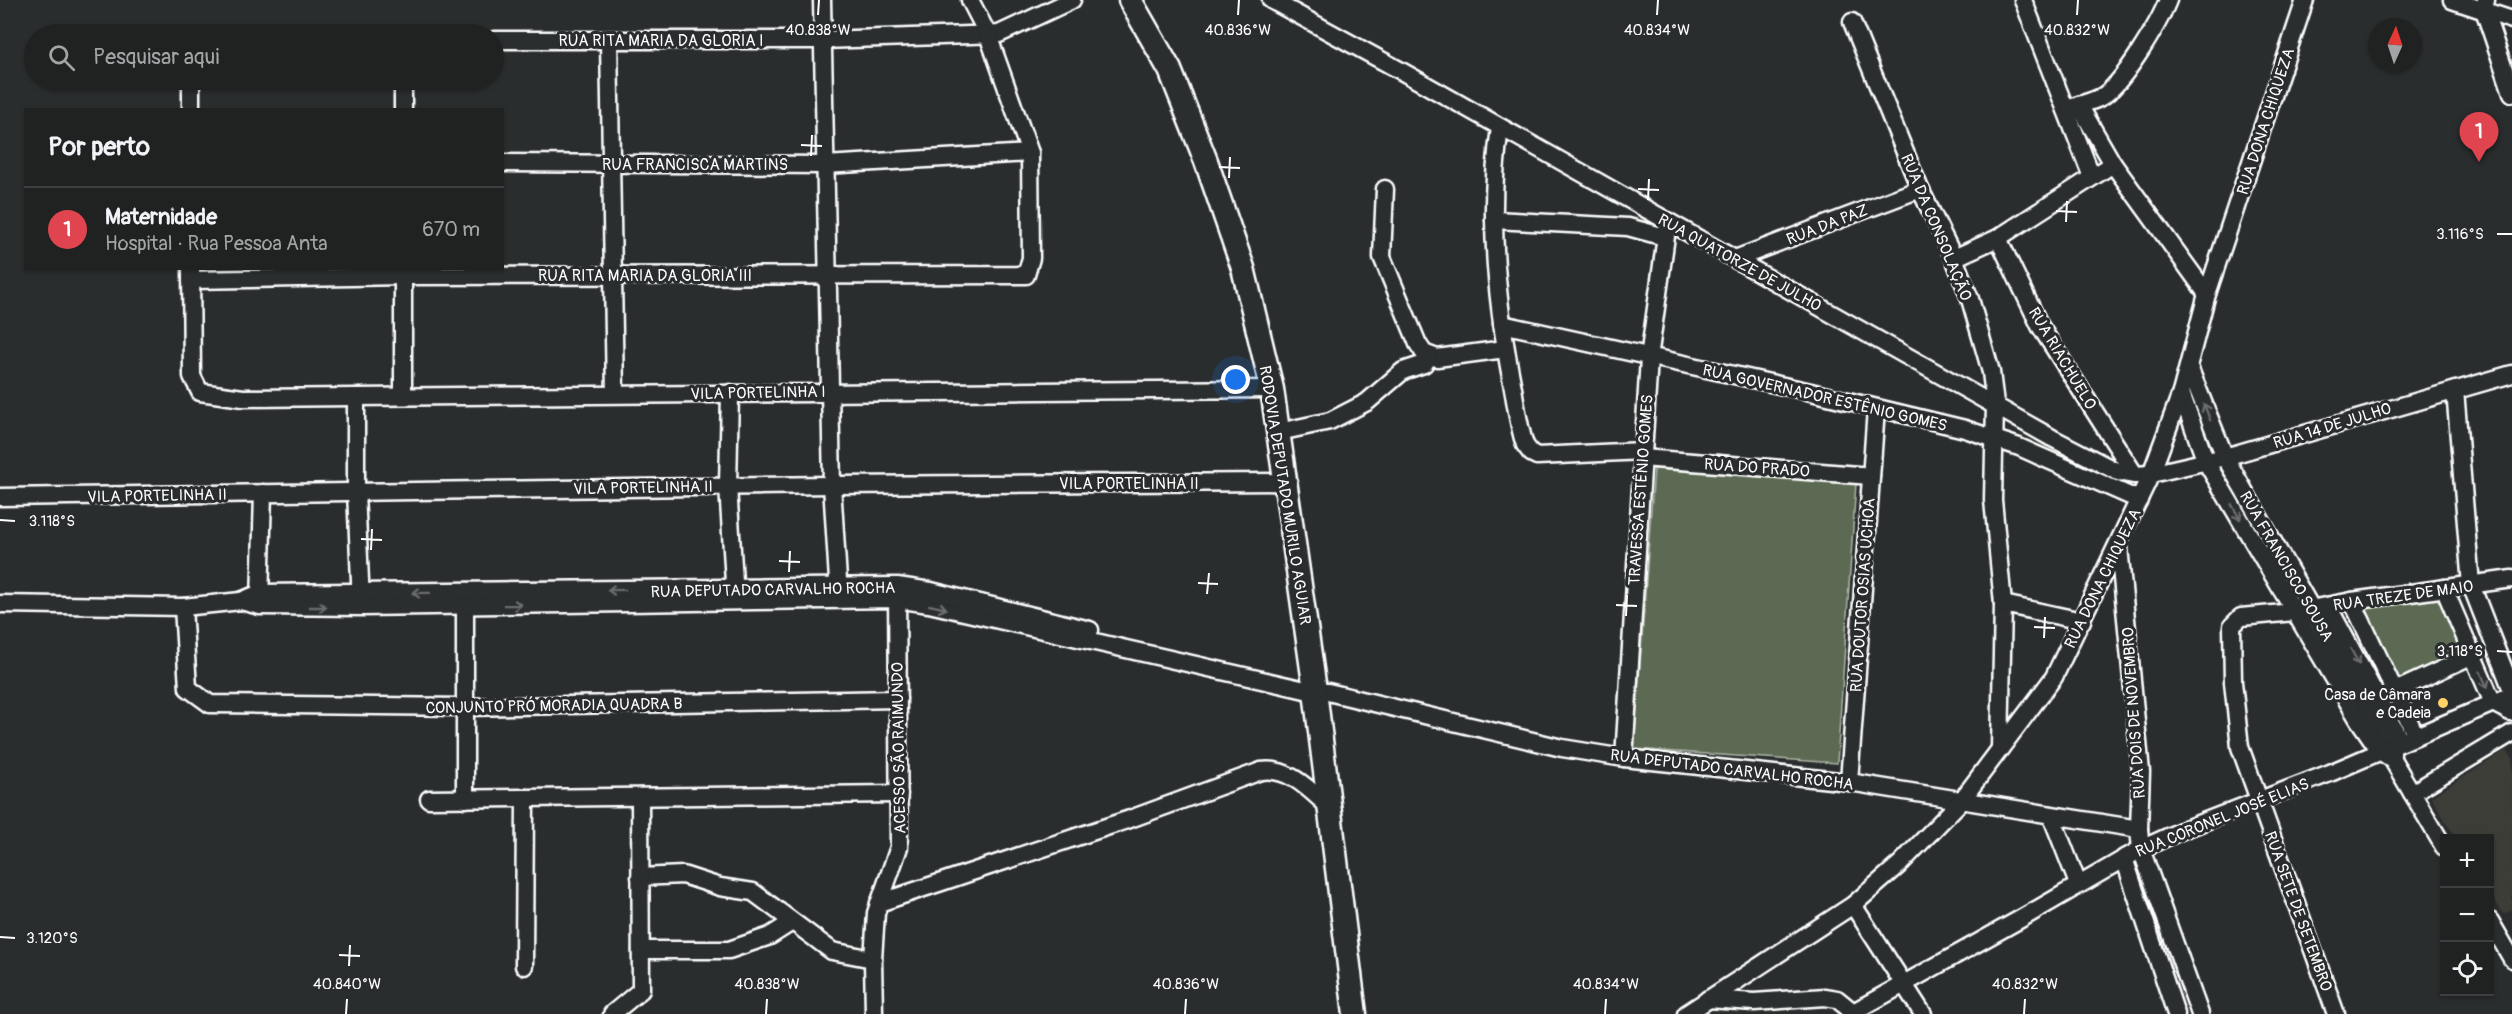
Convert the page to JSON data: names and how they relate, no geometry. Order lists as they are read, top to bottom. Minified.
{"streets":{"highway":["RODOVIA DEPUTADO MURILO AGUIAR"],"street":["RUA RITA MARIA DA GLORIA I","RUA DONA CHIQUEZA","RUA FRANCISCA MARTINS","RUA DA PAZ","RUA DA CONSOLAÇÃO","RUA QUATORZE DE JULHO","RUA RITA MARIA DA GLORIA III","RUA RIACHUELO","VILA PORTELINHA I","RUA GOVERNADOR ESTÊNIO GOMES","RUA 14 DE JULHO","RUA DO PRADO","VILA PORTELINHA II","TRAVESSA ESTÊNIO GOMES","RUA FRANCISCO SOUSA","RUA DEPUTADO CARVALHO ROCHA","RUA DOUTOR OSIAS UCHOA","RUA TREZE DE MAIO","CONJUNTO PRÓ MORADIA QUADRA B","RUA DOIS DE NOVEMBRO","ACESSO SÃO RAIMUNDO","RUA CORONEL JOSÉ ELIAS","RUA SETE DE SETEMBRO"]},"crossings":[["RUA DONA CHIQUEZA","RUA DA CONSOLAÇÃO"],["RUA DONA CHIQUEZA","RUA QUATORZE DE JULHO"],["RUA DONA CHIQUEZA","RUA RIACHUELO"],["RUA DONA CHIQUEZA","RUA GOVERNADOR ESTÊNIO GOMES"],["RUA DONA CHIQUEZA","RUA 14 DE JULHO"],["RUA DONA CHIQUEZA","RUA FRANCISCO SOUSA"],["RUA DONA CHIQUEZA","RUA DEPUTADO CARVALHO ROCHA"],["RUA DONA CHIQUEZA","RUA DOIS DE NOVEMBRO"],["RUA FRANCISCA MARTINS","RUA RITA MARIA DA GLORIA III"],["RUA DA PAZ","RUA DA CONSOLAÇÃO"],["RUA DA PAZ","RUA QUATORZE DE JULHO"],["RUA DA CONSOLAÇÃO","RUA QUATORZE DE JULHO"],["RUA DA CONSOLAÇÃO","RUA GOVERNADOR ESTÊNIO GOMES"],["RUA QUATORZE DE JULHO","RUA RIACHUELO"],["RUA QUATORZE DE JULHO","RUA 14 DE JULHO"],["RUA QUATORZE DE JULHO","TRAVESSA ESTÊNIO GOMES"],["RUA RITA MARIA DA GLORIA III","VILA PORTELINHA I"],["RUA RIACHUELO","RUA 14 DE JULHO"],["VILA PORTELINHA I","RODOVIA DEPUTADO MURILO AGUIAR"],["RUA GOVERNADOR ESTÊNIO GOMES","TRAVESSA ESTÊNIO GOMES"],["RUA GOVERNADOR ESTÊNIO GOMES","RUA DOUTOR OSIAS UCHOA"],["RUA 14 DE JULHO","RUA FRANCISCO SOUSA"],["RUA DO PRADO","TRAVESSA ESTÊNIO GOMES"],["RUA DO PRADO","RUA DOUTOR OSIAS UCHOA"],["VILA PORTELINHA II","RODOVIA DEPUTADO MURILO AGUIAR"],["TRAVESSA ESTÊNIO GOMES","RUA DEPUTADO CARVALHO ROCHA"],["RODOVIA DEPUTADO MURILO AGUIAR","RUA DEPUTADO CARVALHO ROCHA"],["RUA FRANCISCO SOUSA","RUA TREZE DE MAIO"],["RUA FRANCISCO SOUSA","RUA CORONEL JOSÉ ELIAS"],["RUA FRANCISCO SOUSA","RUA SETE DE SETEMBRO"],["RUA DEPUTADO CARVALHO ROCHA","RUA DOUTOR OSIAS UCHOA"],["RUA DEPUTADO CARVALHO ROCHA","CONJUNTO PRÓ MORADIA QUADRA B"],["RUA DEPUTADO CARVALHO ROCHA","RUA DOIS DE NOVEMBRO"],["RUA DEPUTADO CARVALHO ROCHA","ACESSO SÃO RAIMUNDO"],["RUA TREZE DE MAIO","RUA SETE DE SETEMBRO"],["CONJUNTO PRÓ MORADIA QUADRA B","ACESSO SÃO RAIMUNDO"],["RUA DOIS DE NOVEMBRO","RUA CORONEL JOSÉ ELIAS"],["RUA CORONEL JOSÉ ELIAS","RUA SETE DE SETEMBRO"]],"places":["Casa de Câmara e Cadeia"],"north":"top","page":{"search":"Pesquisar aqui","heading":"Por perto","pins":"1","list":[{"mark":"1","name":"Maternidade","note":"Hospital · Rua Pessoa Anta","value":"670 m"}],"map_buttons":["+","−"]},"coordinates":["40.838°W","40.836°W","40.834°W","40.832°W","3.116°S","3.118°S","3.120°S","40.840°W"]}
